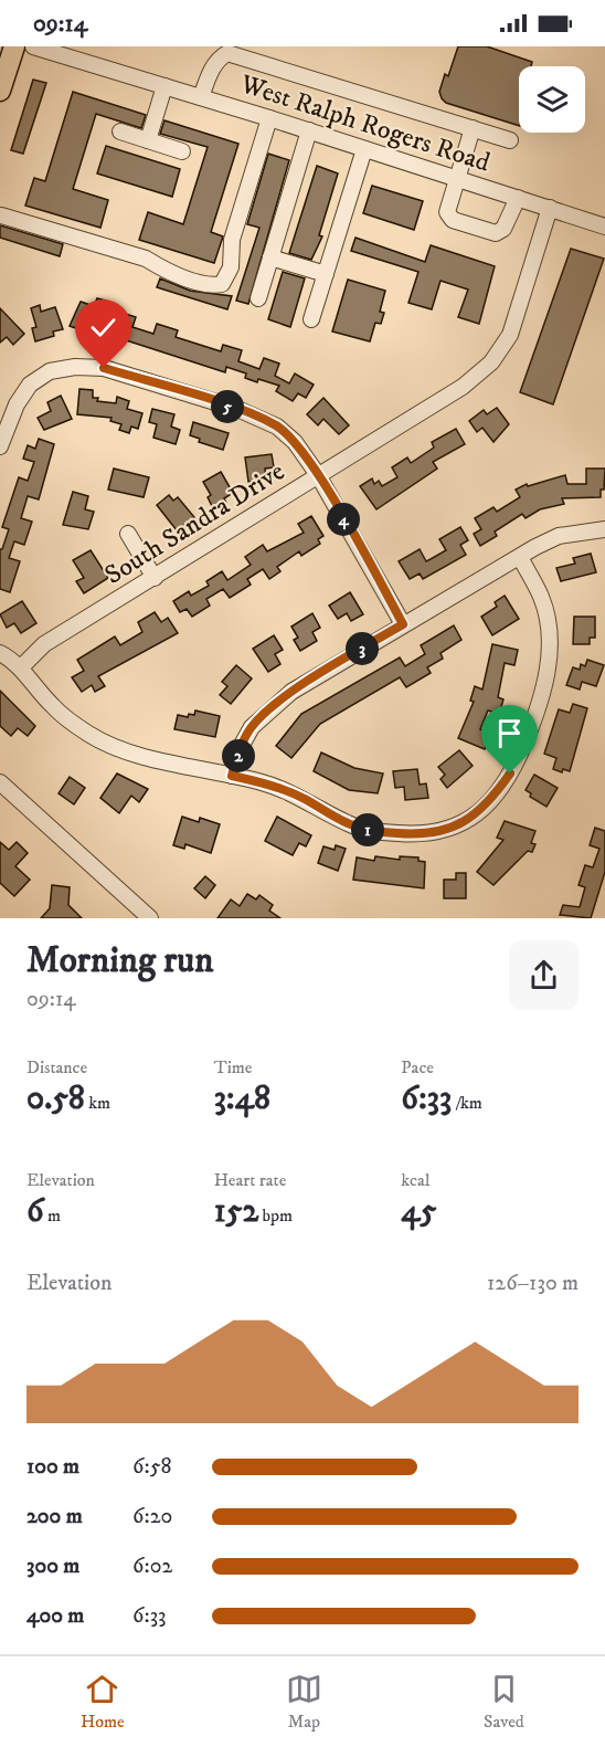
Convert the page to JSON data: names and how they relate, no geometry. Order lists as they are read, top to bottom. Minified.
{"streets":{"street":["West Ralph Rogers Road","South Sandra Drive"]},"crossings":[["West Ralph Rogers Road","South Sandra Drive"]],"page":{"status":"09:14","pins":["5","4","3","2","1"],"heading":["Morning run","09:14"],"stats":[["Distance","0.58 km"],["Time","3:48"],["Pace","6:33 /km"],["Elevation","6 m"],["Heart rate","152 bpm"],["kcal","45"]],"chart":["Elevation","126–130 m"],"list":[{"name":"100 m","note":"6:58"},{"name":"200 m","note":"6:20"},{"name":"300 m","note":"6:02"},{"name":"400 m","note":"6:33"}],"tabs":["Home","Map","Saved"]}}
